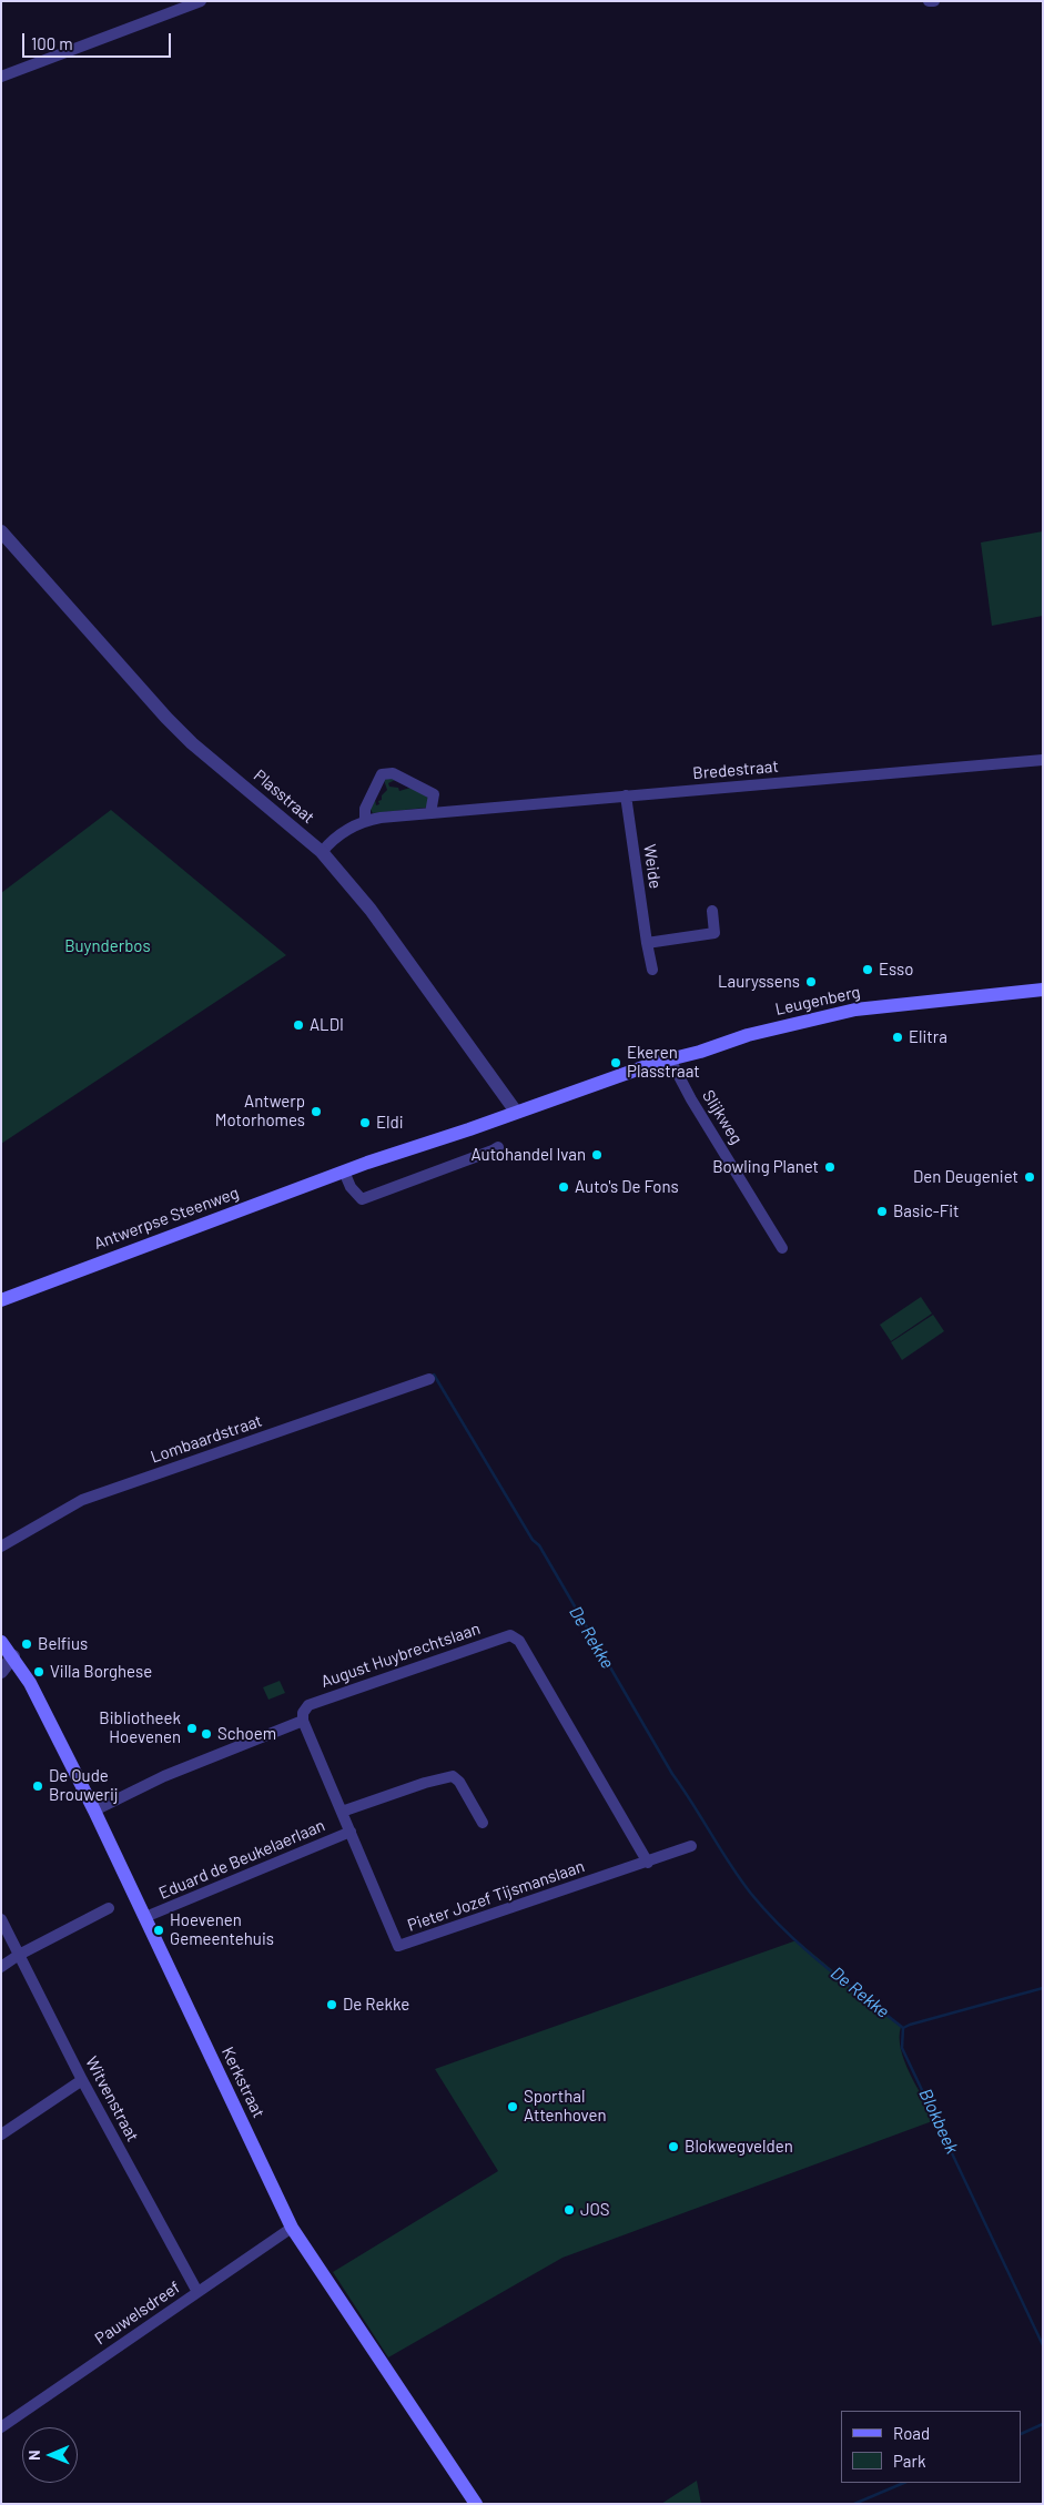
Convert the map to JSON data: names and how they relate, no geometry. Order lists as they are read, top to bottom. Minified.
{"streets":{"main road":["Leugenberg","Antwerpse Steenweg","Kerkstraat"],"street":["Bredestraat","Plasstraat","Weide","Slijkweg","Lombaardstraat","August Huybrechtslaan","Eduard de Beukelaerlaan","Pieter Jozef Tijsmanslaan","Witvenstraat","Pauwelsdreef"]},"crossings":[["Bredestraat","Plasstraat"],["Bredestraat","Weide"],["Plasstraat","Leugenberg"],["Plasstraat","Antwerpse Steenweg"],["Leugenberg","Slijkweg"],["Leugenberg","Antwerpse Steenweg"],["August Huybrechtslaan","Pieter Jozef Tijsmanslaan"],["August Huybrechtslaan","Kerkstraat"],["Eduard de Beukelaerlaan","Pieter Jozef Tijsmanslaan"],["Eduard de Beukelaerlaan","Kerkstraat"],["Kerkstraat","Pauwelsdreef"],["Witvenstraat","Pauwelsdreef"]],"water":["De Rekke","Blokbeek"],"parks":["Buynderbos"],"places":["Esso","Lauryssens","ALDI","Elitra","Ekeren Plasstraat","Antwerp Motorhomes","Eldi","Autohandel Ivan","Bowling Planet","Den Deugeniet","Auto's De Fons","Basic-Fit","Belfius","Villa Borghese","Bibliotheek Hoevenen","Schoem","De Oude Brouwerij","Hoevenen Gemeentehuis","De Rekke","Sporthal Attenhoven","Blokwegvelden","JOS"],"legend":["Road","Park"],"scale_bar":"100 m","north":"left"}
